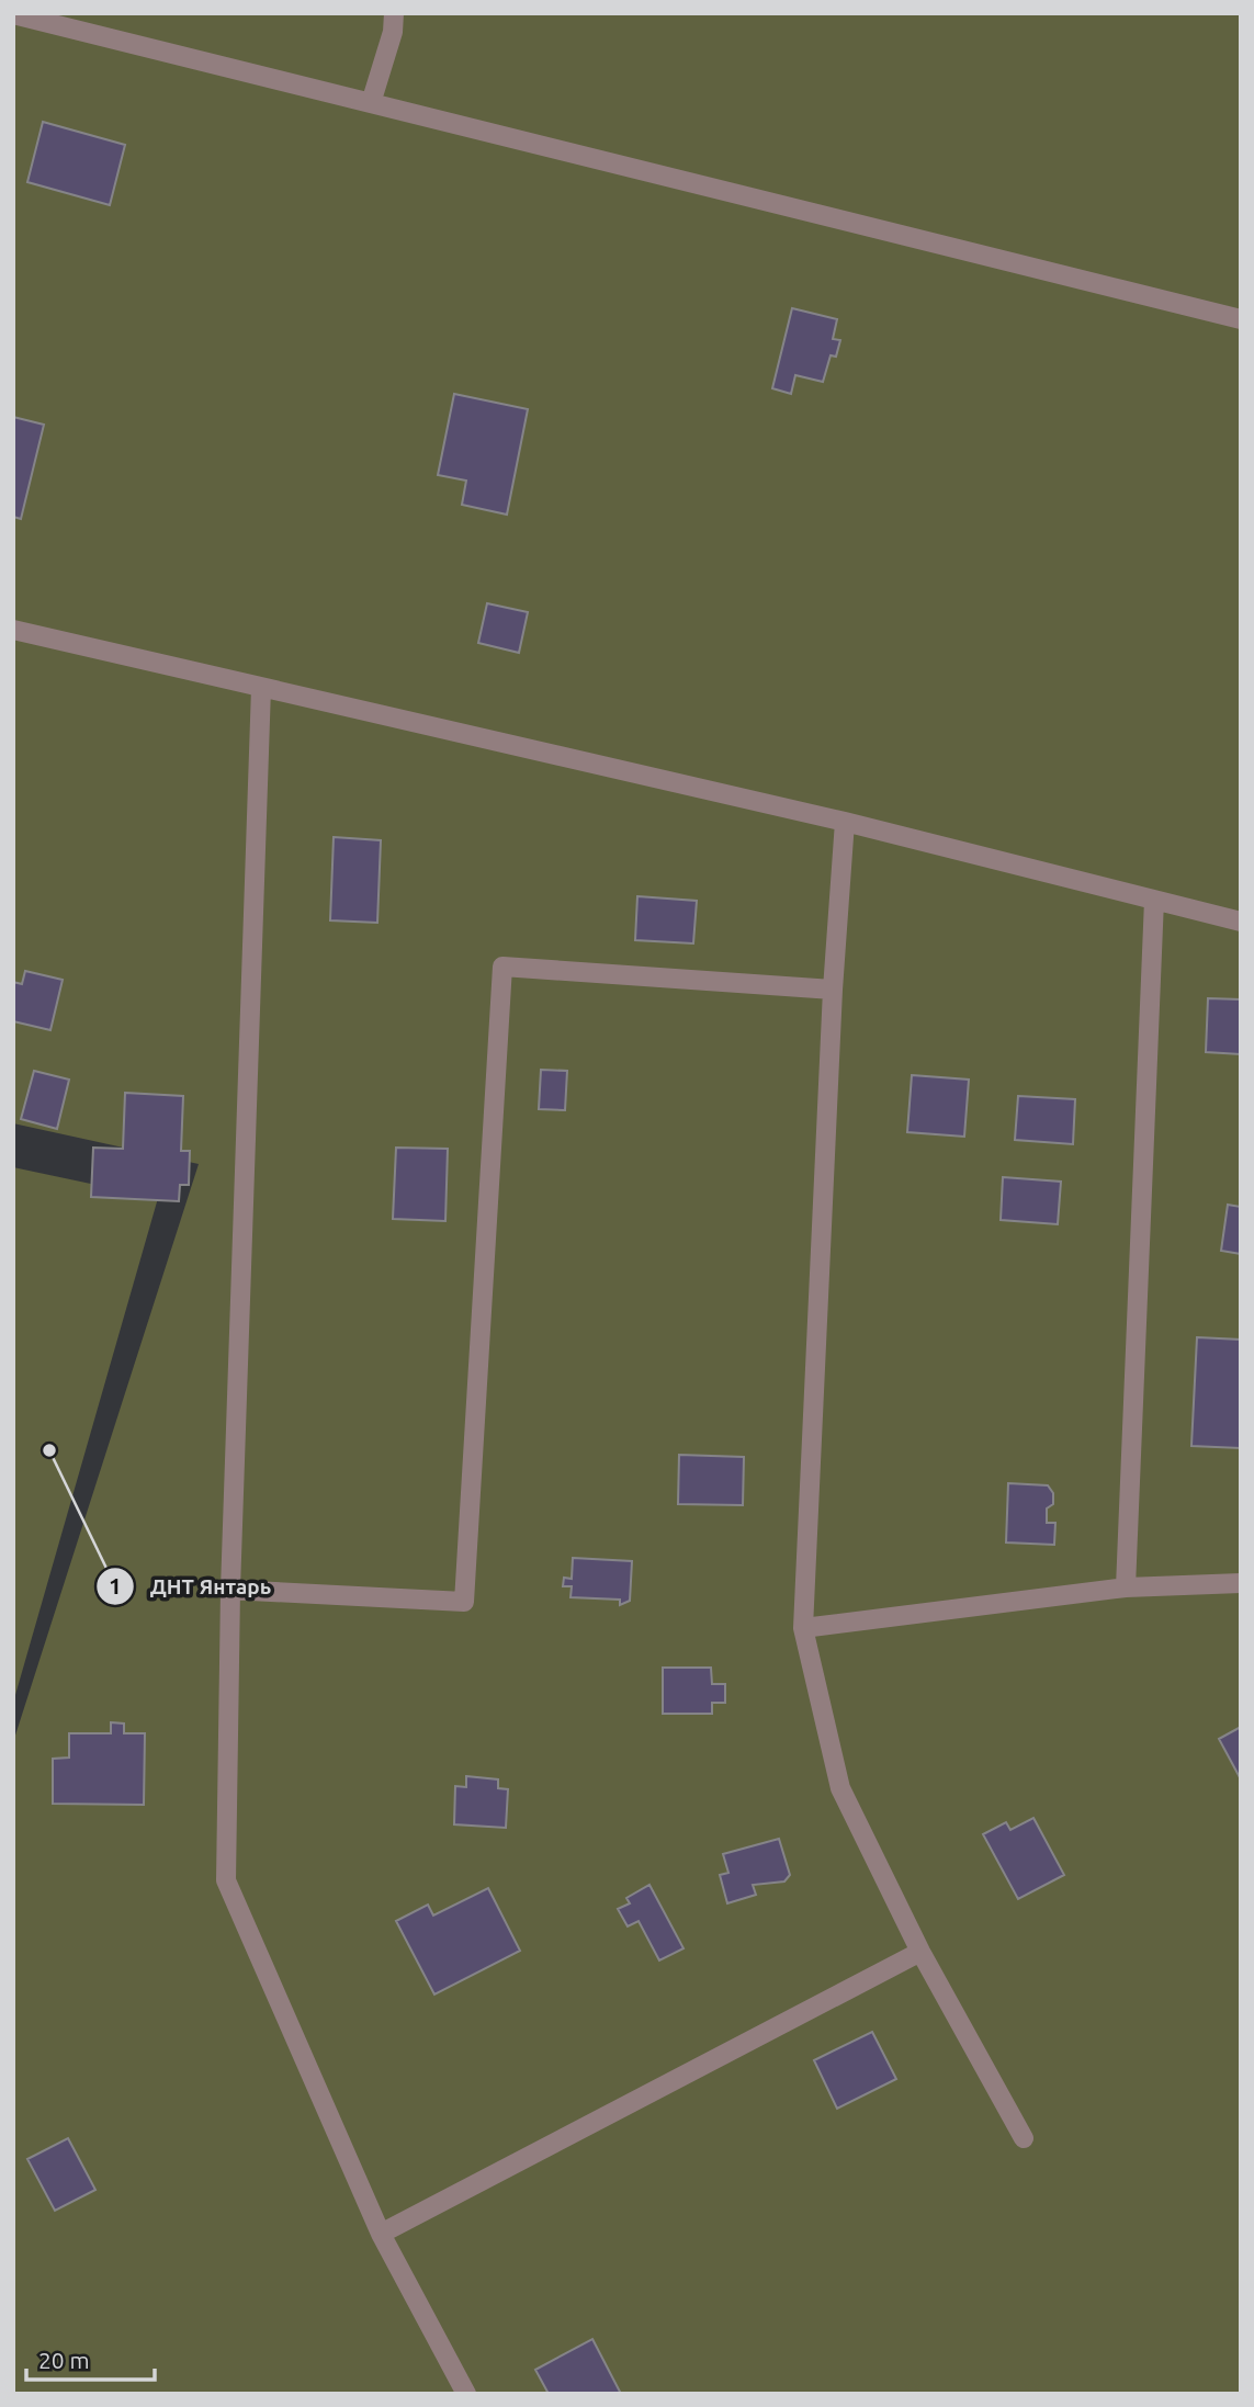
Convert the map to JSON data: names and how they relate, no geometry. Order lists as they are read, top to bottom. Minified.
{"places":["ДНТ Янтарь"],"scale_bar":"20 m"}
